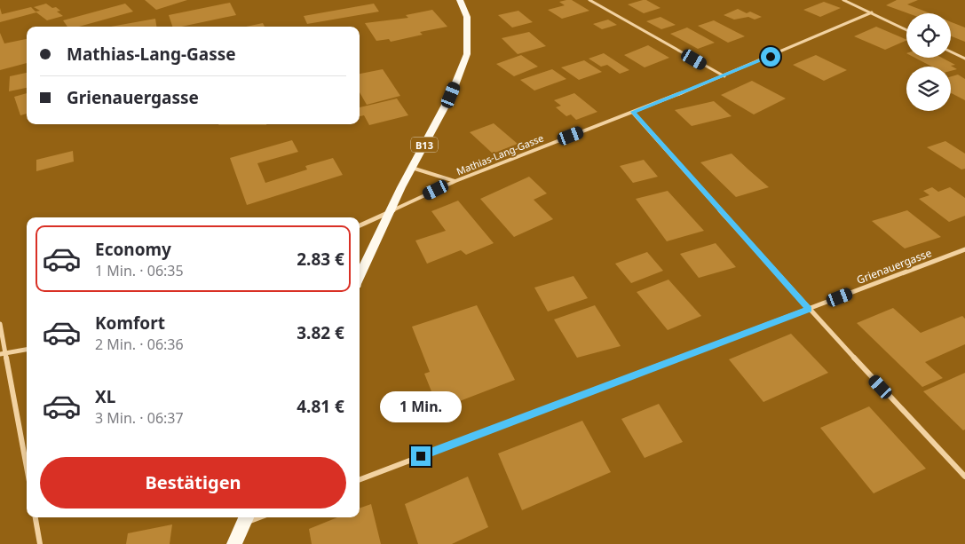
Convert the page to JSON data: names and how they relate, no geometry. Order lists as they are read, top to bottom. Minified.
{"streets":{"main road":["B13"],"street":["Mathias-Lang-Gasse","Grienauergasse"]},"crossings":[["B13","Mathias-Lang-Gasse"]],"page":{"banner":["Mathias-Lang-Gasse","Grienauergasse"],"list":[{"name":"Economy","note":"1 Min. · 06:35","value":"2.83 €"},{"name":"Komfort","note":"2 Min. · 06:36","value":"3.82 €"},{"name":"XL","note":"3 Min. · 06:37","value":"4.81 €"}],"bubble":"1 Min.","buttons":"Bestätigen"}}
